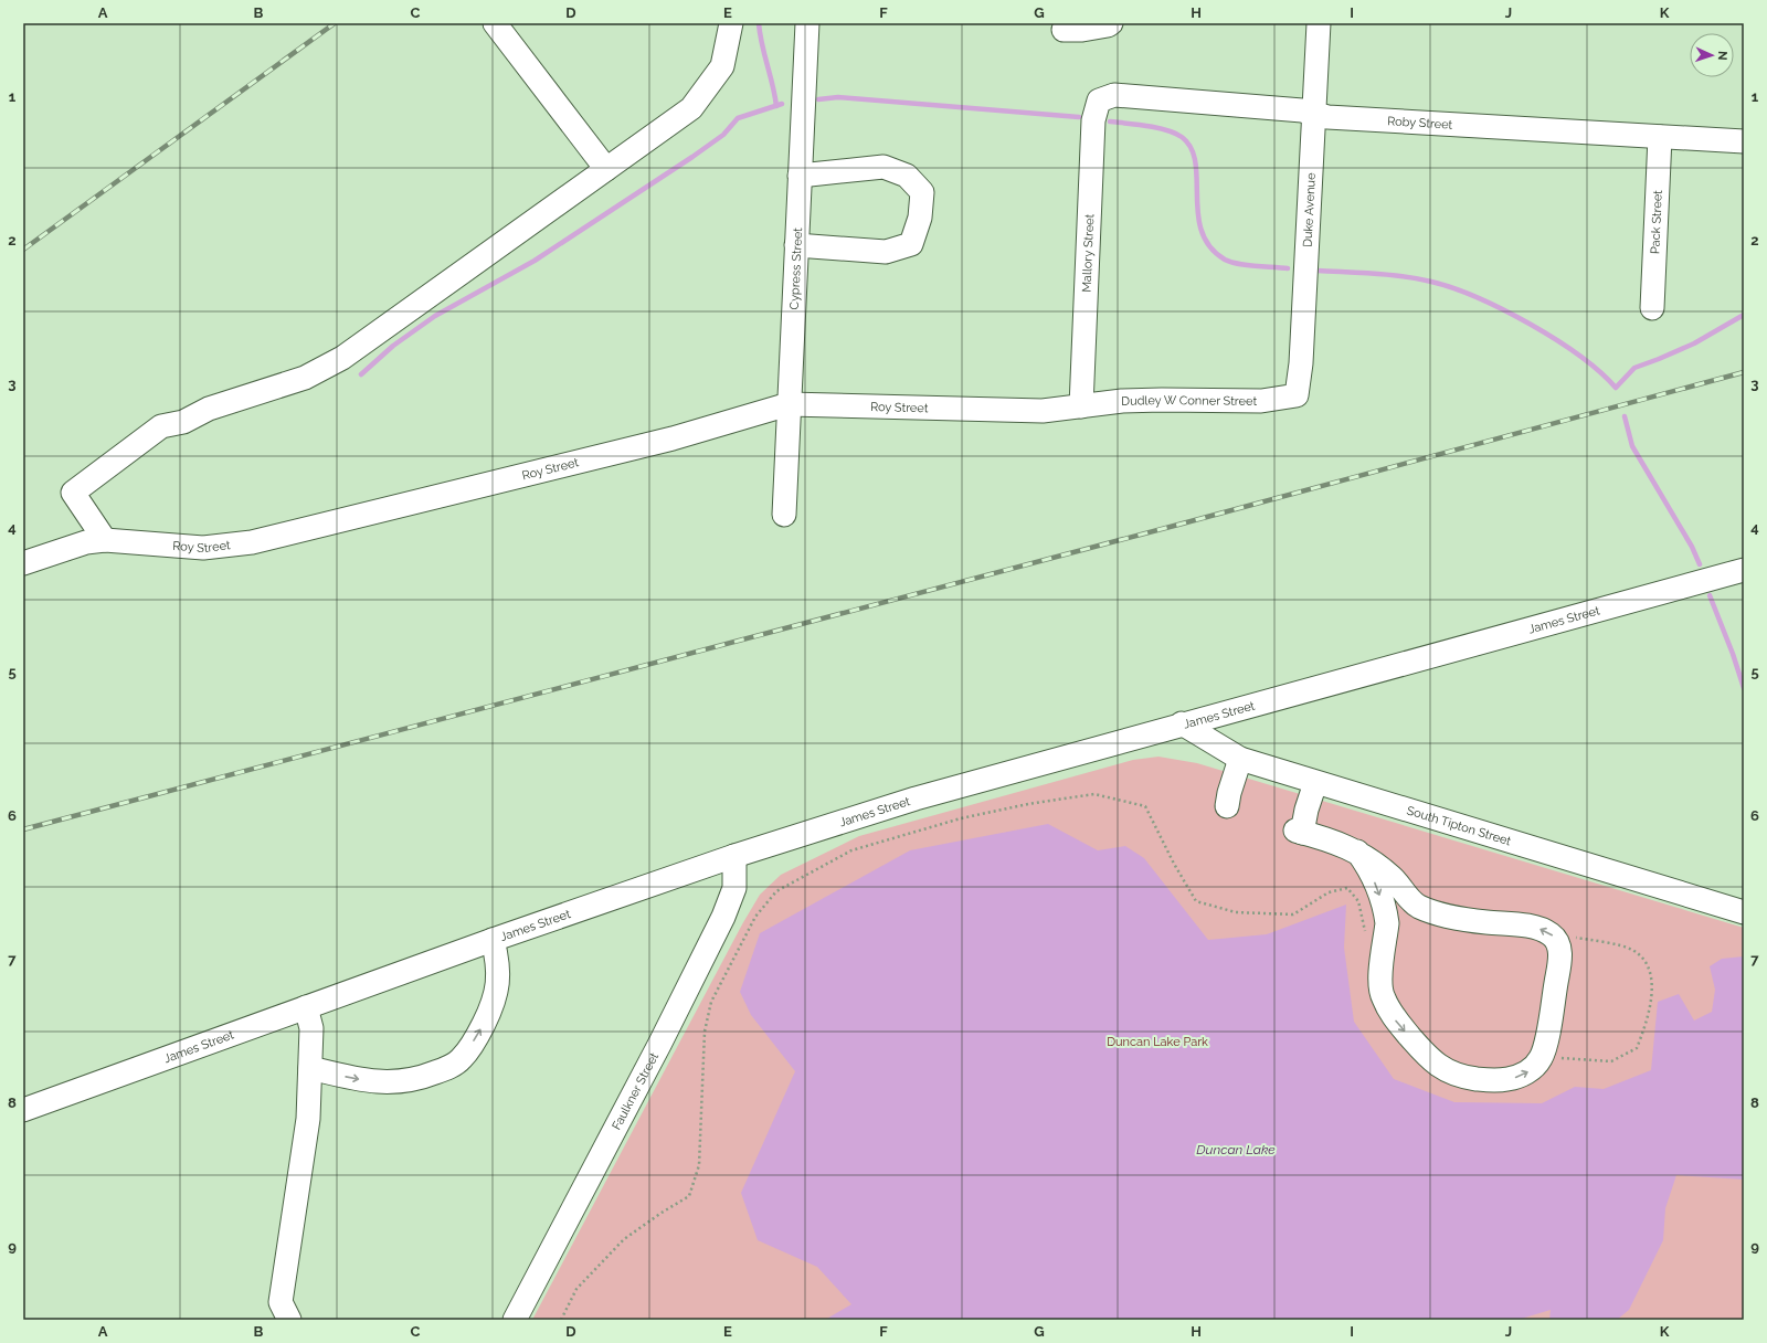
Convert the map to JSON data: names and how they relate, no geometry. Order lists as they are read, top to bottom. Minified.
{"streets":{"street":["Roby Street","Duke Avenue","Pack Street","Mallory Street","Cypress Street","Dudley W Conner Street","Roy Street","James Street","South Tipton Street","Faulkner Street"]},"crossings":[["Roby Street","Duke Avenue"],["Roby Street","Pack Street"],["Roby Street","Mallory Street"],["Duke Avenue","Dudley W Conner Street"],["Mallory Street","Dudley W Conner Street"],["Mallory Street","Roy Street"],["Cypress Street","Roy Street"],["Dudley W Conner Street","Roy Street"],["James Street","South Tipton Street"],["James Street","Faulkner Street"]],"water":["Duncan Lake"],"parks":["Duncan Lake Park"],"north":"right","grid":{"columns":["A","B","C","D","E","F","G","H","I","J","K"],"rows":["1","2","3","4","5","6","7","8","9"]}}
